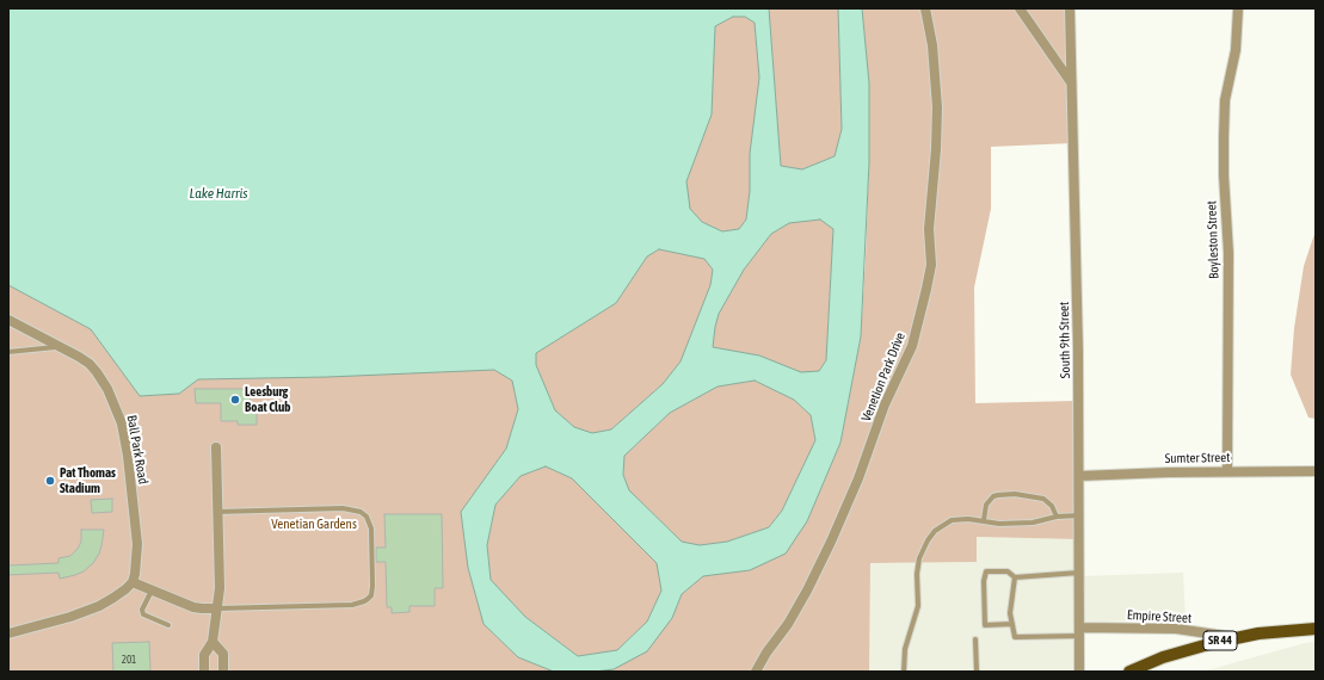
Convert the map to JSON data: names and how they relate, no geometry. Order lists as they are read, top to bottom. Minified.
{"streets":{"main road":["SR 44"],"street":["Boyleston Street","South 9th Street","Venetion Park Drive","Ball Park Road","Sumter Street","Empire Street"]},"crossings":[["Boyleston Street","Sumter Street"],["South 9th Street","Sumter Street"],["South 9th Street","Empire Street"],["Empire Street","SR 44"]],"water":["Lake Harris"],"parks":["Venetian Gardens"],"places":["Leesburg Boat Club","Pat Thomas Stadium"],"house_numbers":["201"]}
